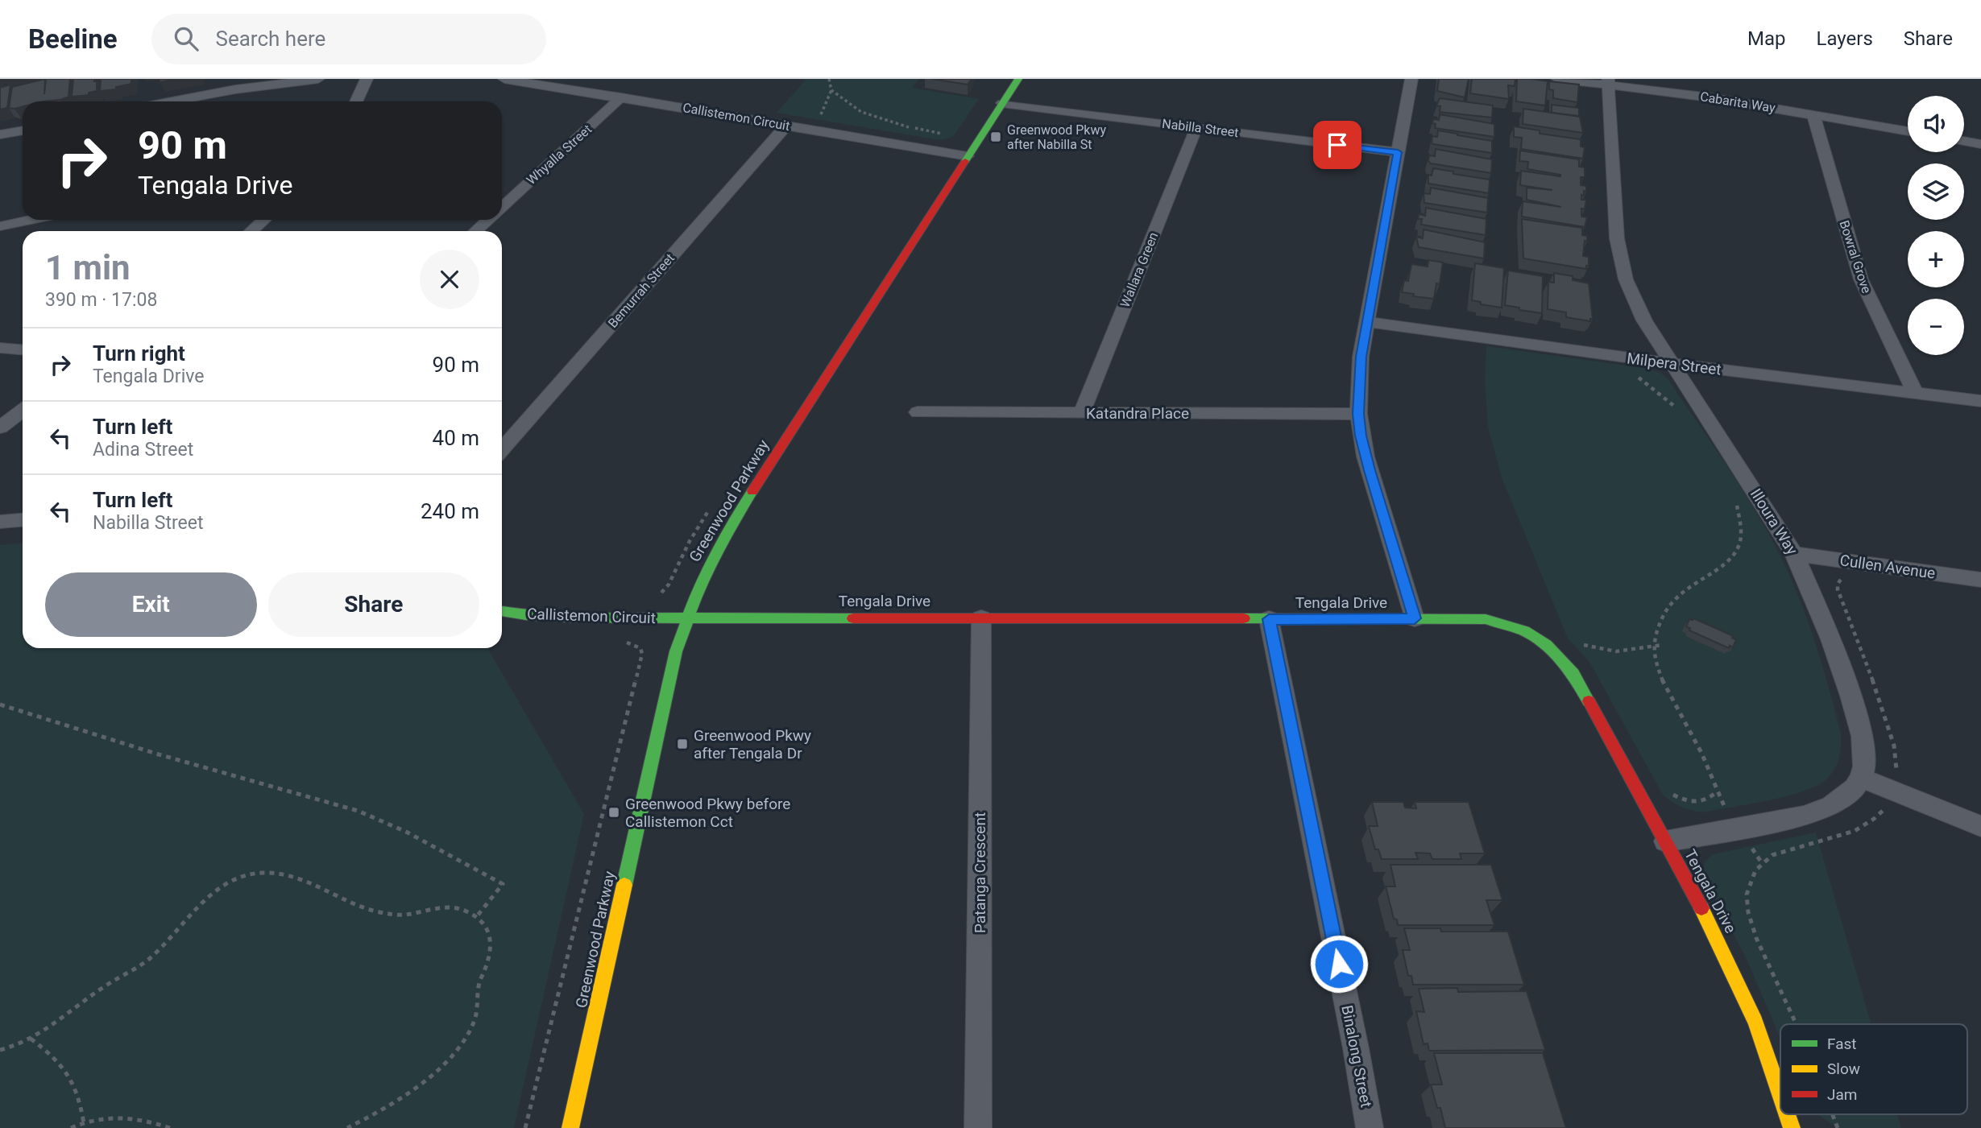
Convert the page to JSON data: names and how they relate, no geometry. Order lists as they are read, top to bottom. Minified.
{"streets":{"street":["Cabarita Way","Callistemon Circuit","Nabilla Street","Whyalla Street","Bowral Grove","Wallara Green","Bemurrah Street","Milpera Street","Katandra Place","Greenwood Parkway","Illoura Way","Cullen Avenue","Tengala Drive","Patanga Crescent","Binalong Street"]},"crossings":[["Cabarita Way","Bowral Grove"],["Cabarita Way","Illoura Way"],["Callistemon Circuit","Whyalla Street"],["Callistemon Circuit","Bemurrah Street"],["Callistemon Circuit","Greenwood Parkway"],["Callistemon Circuit","Tengala Drive"],["Nabilla Street","Wallara Green"],["Nabilla Street","Greenwood Parkway"],["Bowral Grove","Milpera Street"],["Wallara Green","Katandra Place"],["Milpera Street","Illoura Way"],["Greenwood Parkway","Tengala Drive"],["Illoura Way","Cullen Avenue"],["Tengala Drive","Patanga Crescent"],["Tengala Drive","Binalong Street"]],"places":{"transit":["Greenwood Pkwy after Nabilla St","Greenwood Pkwy after Tengala Dr","Greenwood Pkwy before Callistemon Cct"]},"legend":["Fast","Slow","Jam"],"page":{"header":"Beeline","search":"Search here","nav":["Map","Layers","Share"],"map_buttons":["+","−"],"turn":["90 m","Tengala Drive"],"heading":["1 min","390 m · 17:08"],"list":[{"name":"Turn right","note":"Tengala Drive","value":"90 m"},{"name":"Turn left","note":"Adina Street","value":"40 m"},{"name":"Turn left","note":"Nabilla Street","value":"240 m"}],"buttons":["Exit","Share"]}}
